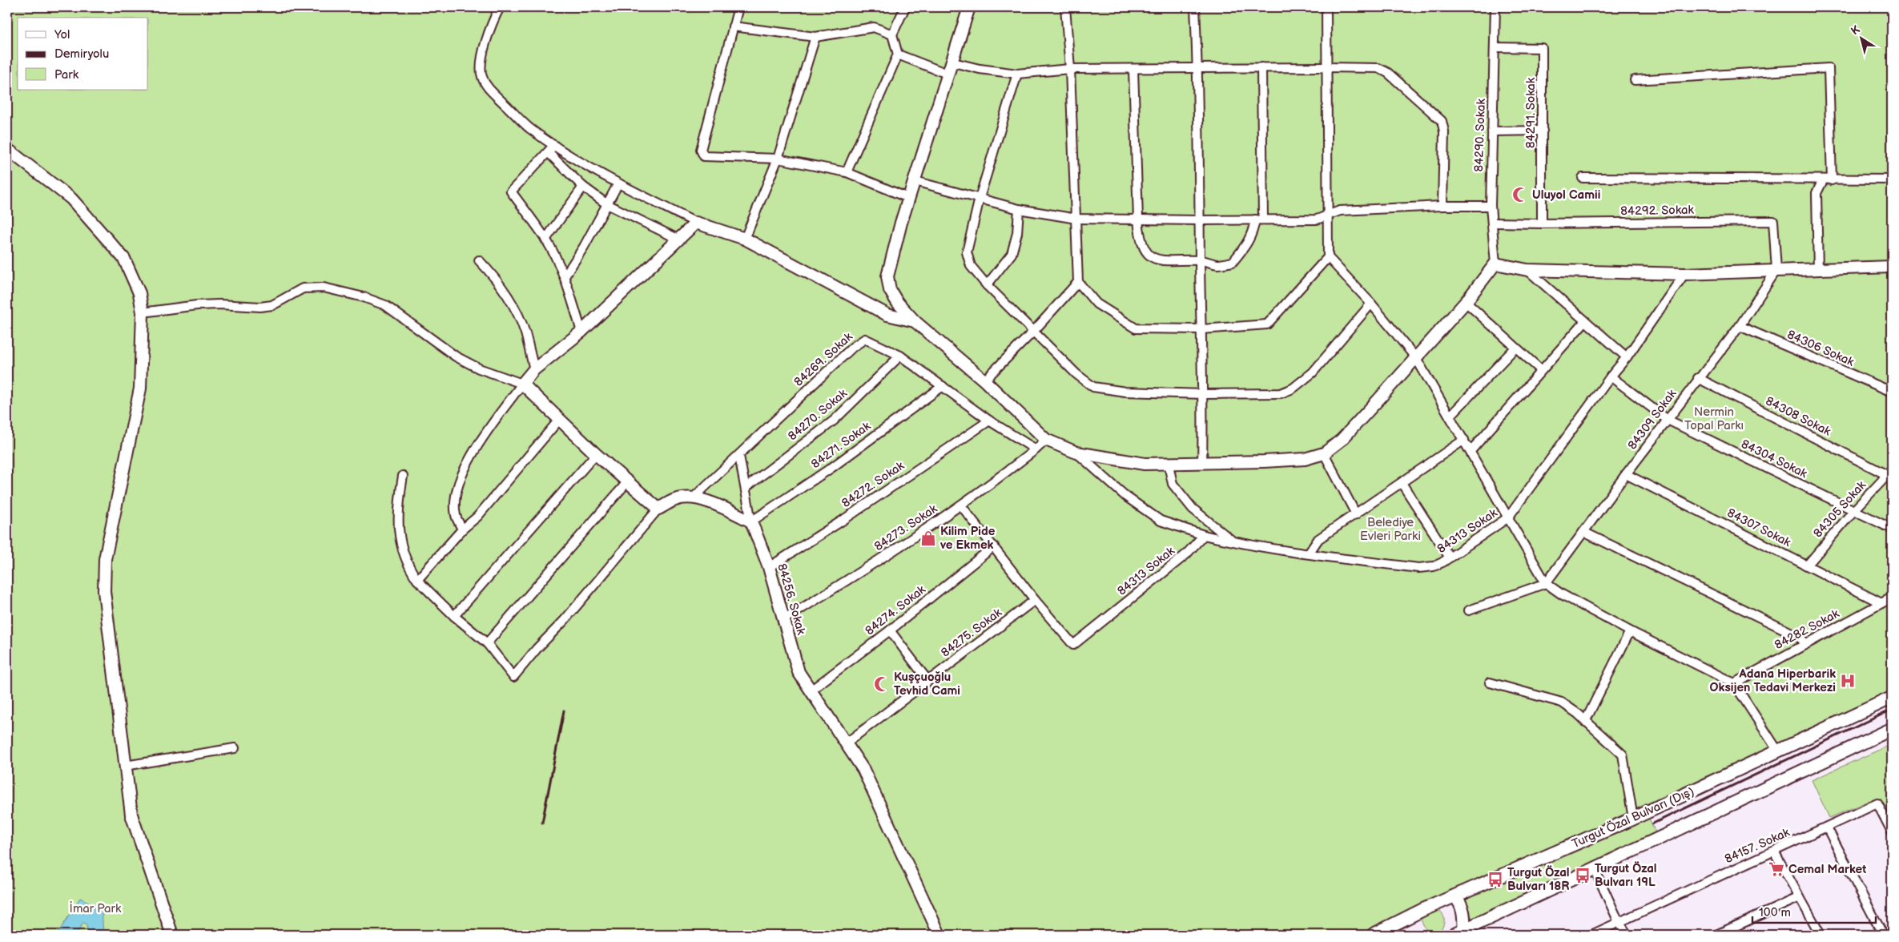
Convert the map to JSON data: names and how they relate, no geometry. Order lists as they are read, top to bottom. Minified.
{"streets":{"main road":["Turgut Özal Bulvarı (Dış)"],"street":["84291. Sokak","84290. Sokak","84292. Sokak","84306 Sokak","84269. Sokak","84270. Sokak","84308 Sokak","84309 Sokak","84271. Sokak","84304 Sokak","84272. Sokak","84305 Sokak","84273. Sokak","84307 Sokak","84313 Sokak","84256. Sokak","84274. Sokak","84282 Sokak","84275. Sokak","84157. Sokak"]},"crossings":[["84291. Sokak","84290. Sokak"],["84291. Sokak","84292. Sokak"],["84290. Sokak","84292. Sokak"],["84292. Sokak","84309 Sokak"],["84306 Sokak","84309 Sokak"],["84269. Sokak","84270. Sokak"],["84269. Sokak","84271. Sokak"],["84269. Sokak","84272. Sokak"],["84269. Sokak","84273. Sokak"],["84308 Sokak","84309 Sokak"],["84308 Sokak","84305 Sokak"],["84309 Sokak","84304 Sokak"],["84309 Sokak","84307 Sokak"],["84271. Sokak","84256. Sokak"],["84304 Sokak","84305 Sokak"],["84304 Sokak","84313 Sokak"],["84272. Sokak","84256. Sokak"],["84305 Sokak","84307 Sokak"],["84273. Sokak","84256. Sokak"],["84307 Sokak","84282 Sokak"],["84313 Sokak","84275. Sokak"],["84256. Sokak","84274. Sokak"],["84256. Sokak","84275. Sokak"]],"parks":["Nermin Topal Parkı","Belediye Evleri Parki","İmar Park"],"places":{"mosque":["Uluyol Camii","Kuşçuoğlu Tevhid Cami"],"shop":["Kilim Pide ve Ekmek"],"hospital":["Adana Hiperbarik Oksijen Tedavi Merkezi"],"supermarket":["Cemal Market"],"bus stop":["Turgut Özal Bulvarı 19L","Turgut Özal Bulvarı 18R"]},"legend":["Yol","Demiryolu","Park"],"scale_bar":"100 m","north":"top left"}
